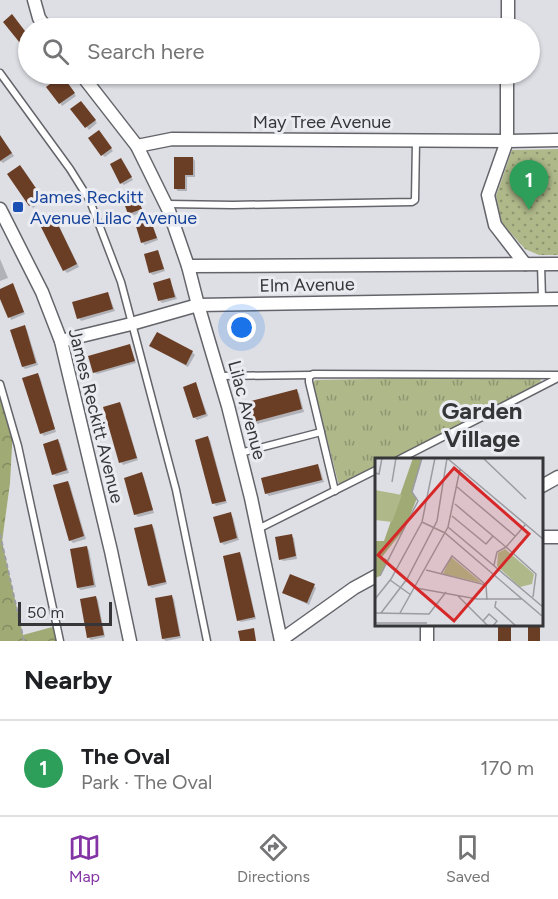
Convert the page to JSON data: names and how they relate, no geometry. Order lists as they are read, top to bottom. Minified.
{"streets":{"street":["May Tree Avenue","Elm Avenue","Lilac Avenue","James Reckitt Avenue"]},"crossings":[["May Tree Avenue","Lilac Avenue"],["Elm Avenue","Lilac Avenue"],["Elm Avenue","James Reckitt Avenue"]],"districts":["Garden Village"],"places":{"transit":["James Reckitt Avenue Lilac Avenue"]},"scale_bar":"50 m","page":{"search":"Search here","pins":"1","scale":"50 m","heading":"Nearby","list":[{"mark":"1","name":"The Oval","note":"Park · The Oval","value":"170 m"}],"nav":["Map","Directions","Saved"]}}
